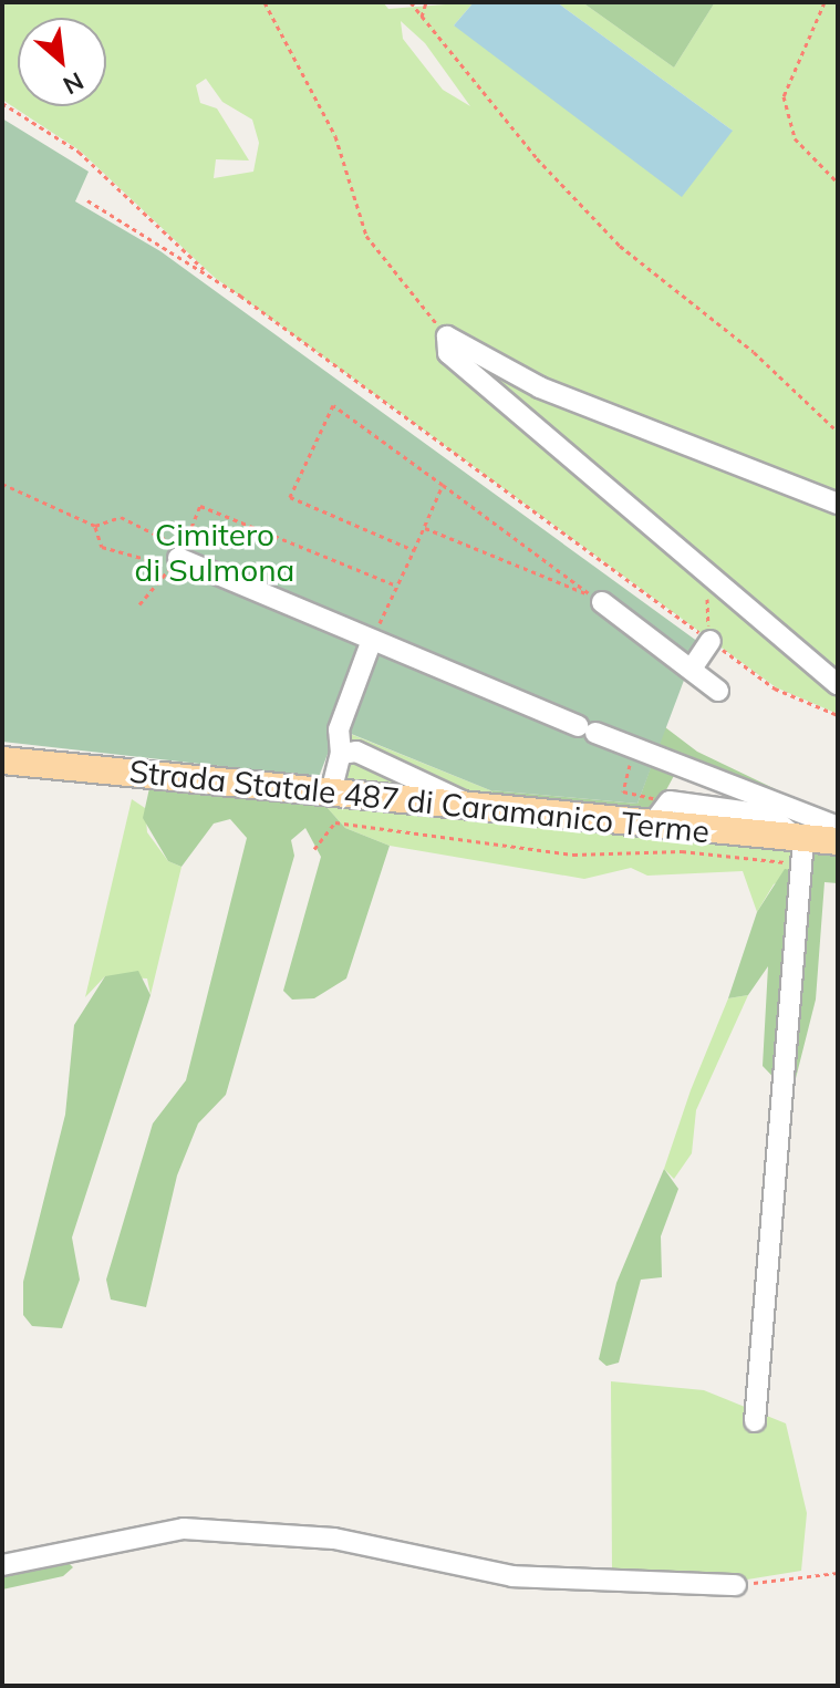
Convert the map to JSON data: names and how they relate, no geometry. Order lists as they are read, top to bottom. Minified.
{"streets":{"main road":["Strada Statale 487 di Caramanico Terme"]},"parks":["Cimitero di Sulmona"],"north":"bottom right"}
